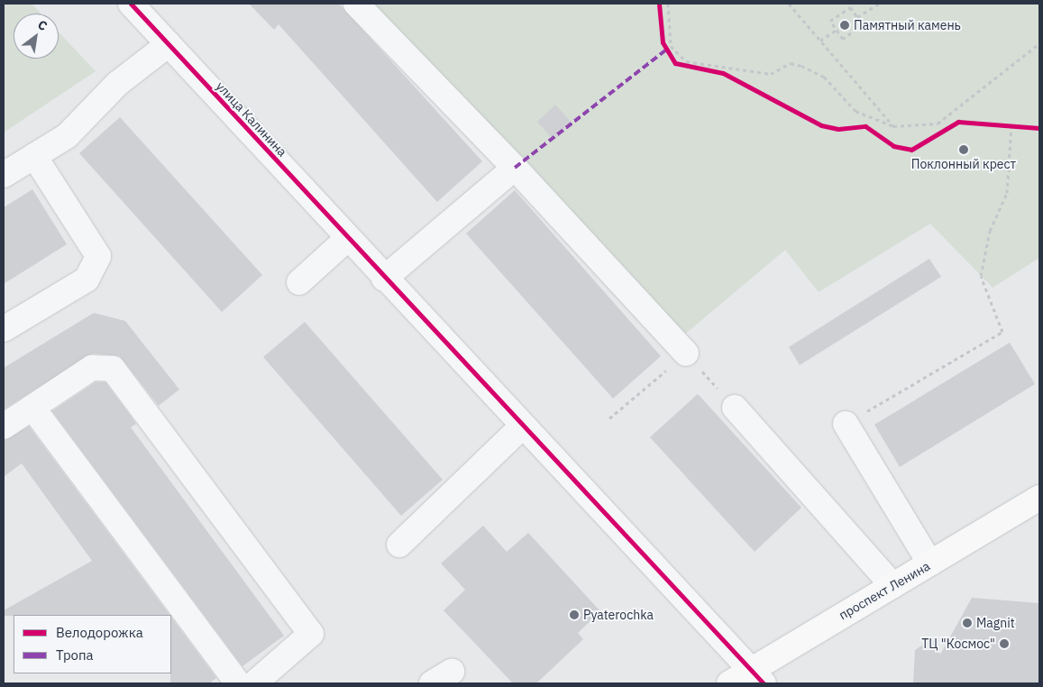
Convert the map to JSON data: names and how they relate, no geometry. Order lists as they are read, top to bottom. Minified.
{"streets":{"main road":["проспект Ленина"],"street":["улица Калинина"]},"crossings":[["улица Калинина","проспект Ленина"]],"places":["Памятный камень","Поклонный крест","Pyaterochka","Magnit","ТЦ \"Космос\""],"legend":["Велодорожка","Тропа"],"north":"top right"}
